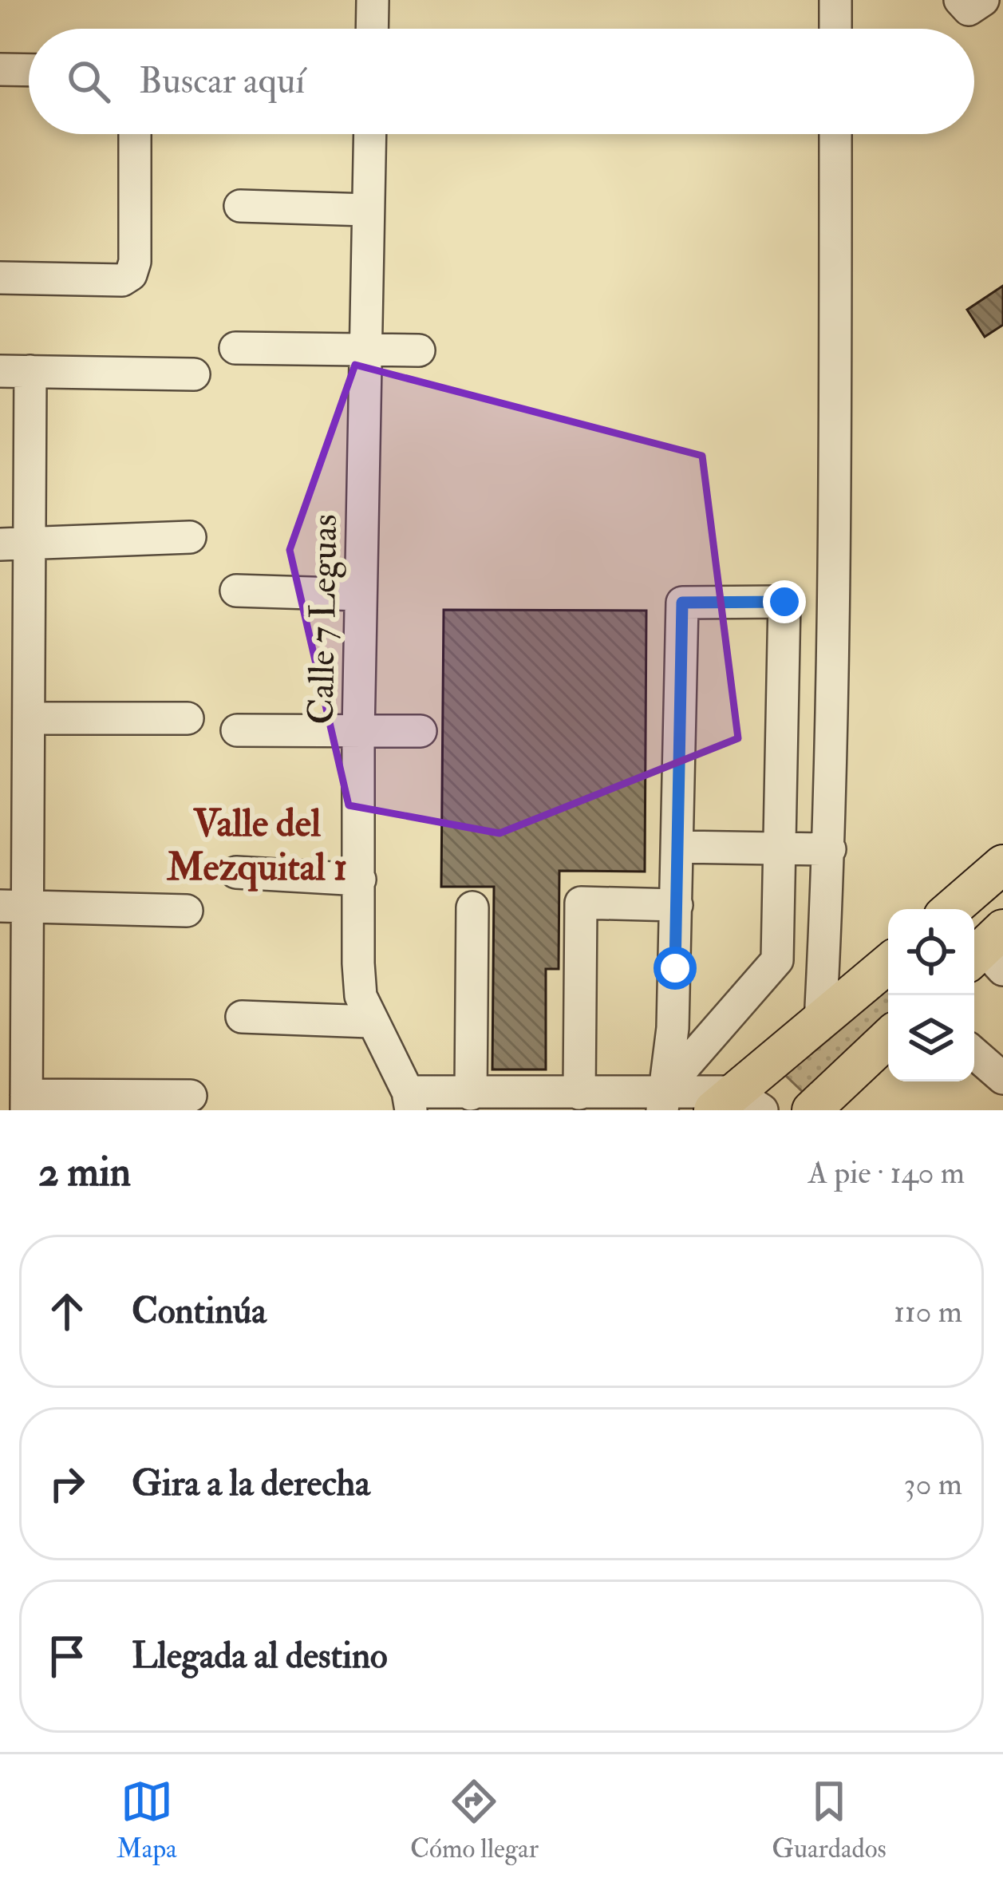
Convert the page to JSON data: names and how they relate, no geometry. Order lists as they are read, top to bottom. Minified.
{"streets":{"street":["Calle 7 Leguas"]},"districts":["Valle del Mezquital 1"],"page":{"search":"Buscar aquí","heading":["2 min","A pie · 140 m"],"list":[["Continúa","110 m"],["Gira a la derecha","30 m"],"Llegada al destino"],"nav":["Mapa","Cómo llegar","Guardados"]}}
